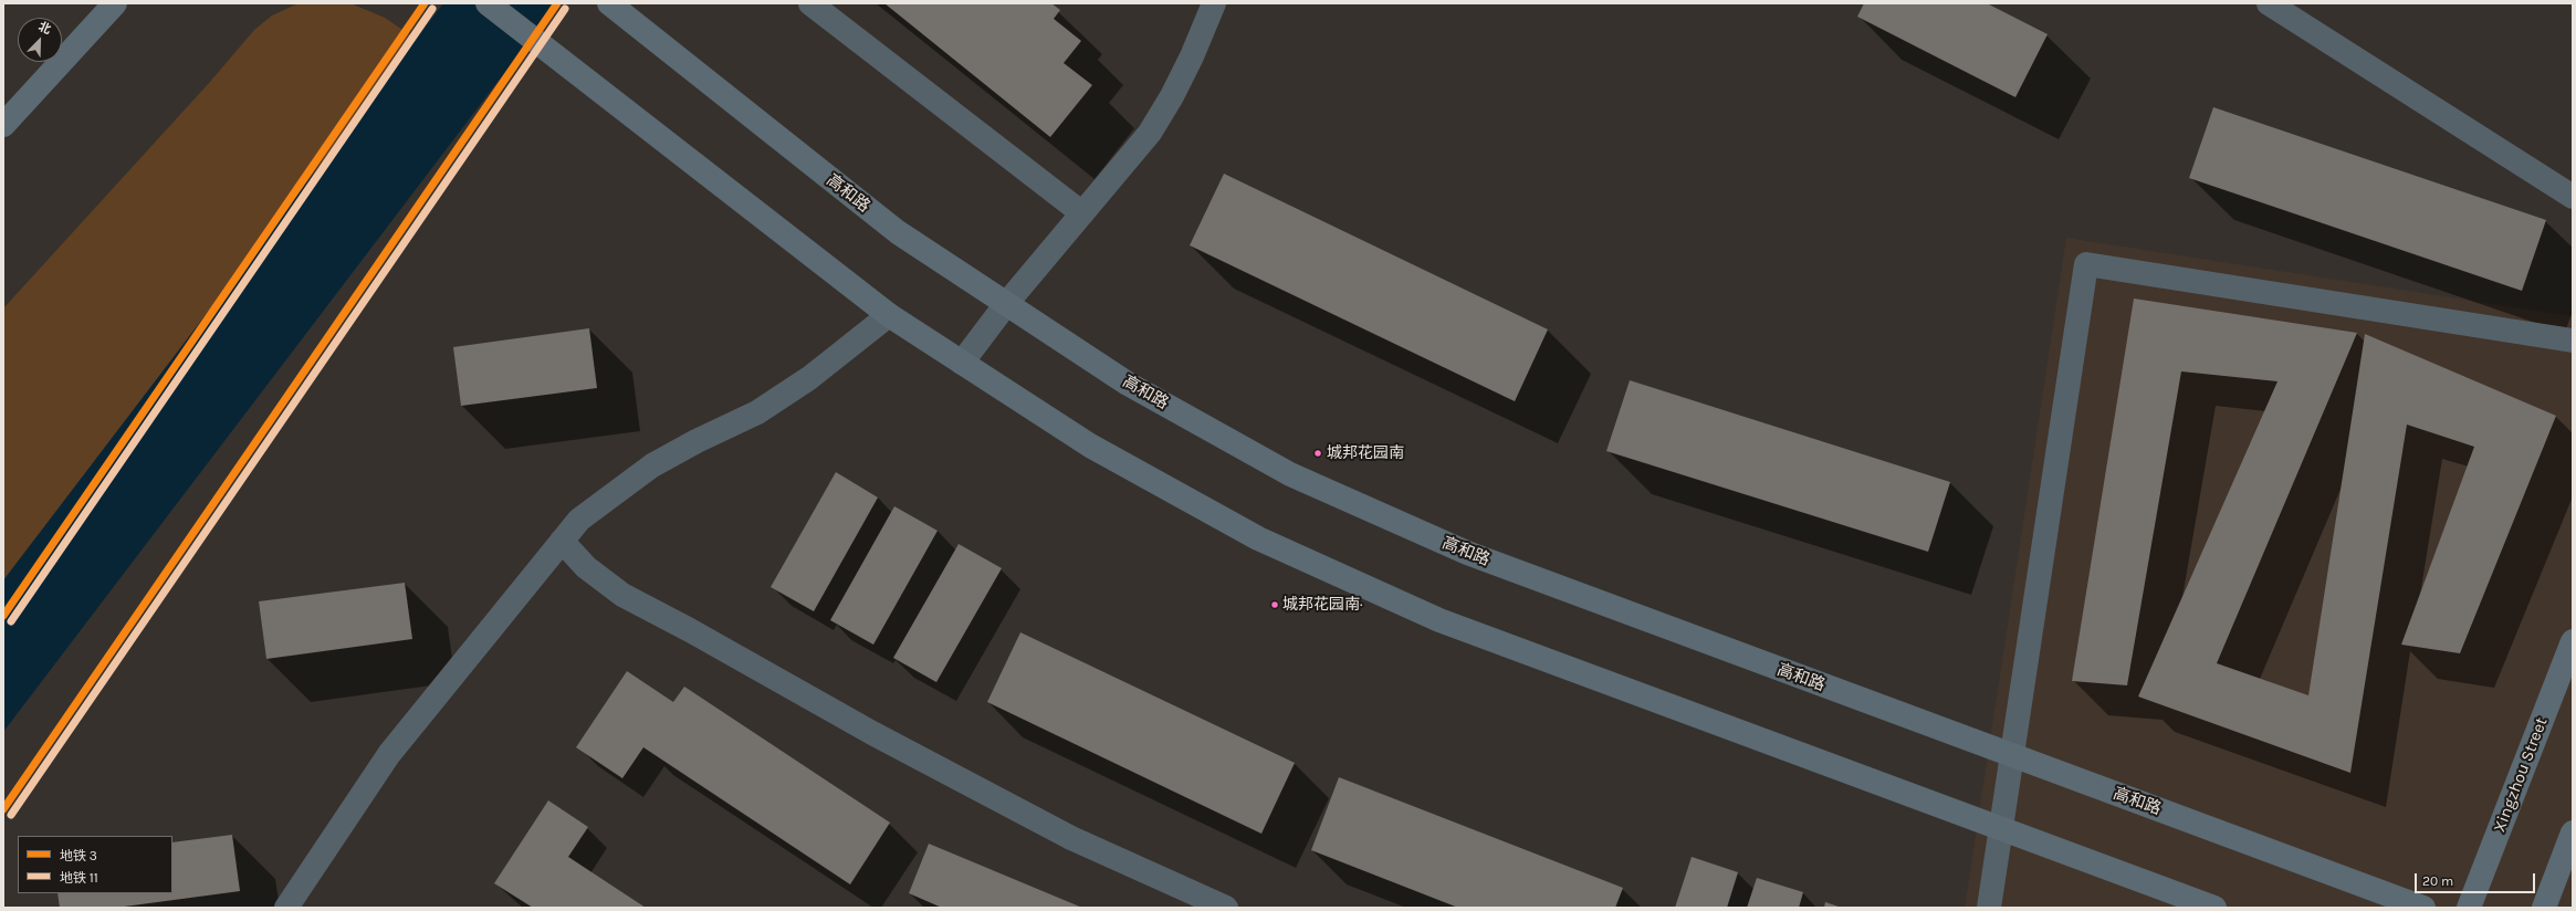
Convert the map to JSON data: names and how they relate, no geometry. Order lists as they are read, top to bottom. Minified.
{"streets":{"main road":["高和路","Xingzhou Street"]},"places":["城邦花园南","城邦花园南·"],"lines":["metro line 3","metro line 11"],"legend":["地铁 3","地铁 11"],"scale_bar":"20 m","north":"top right"}
